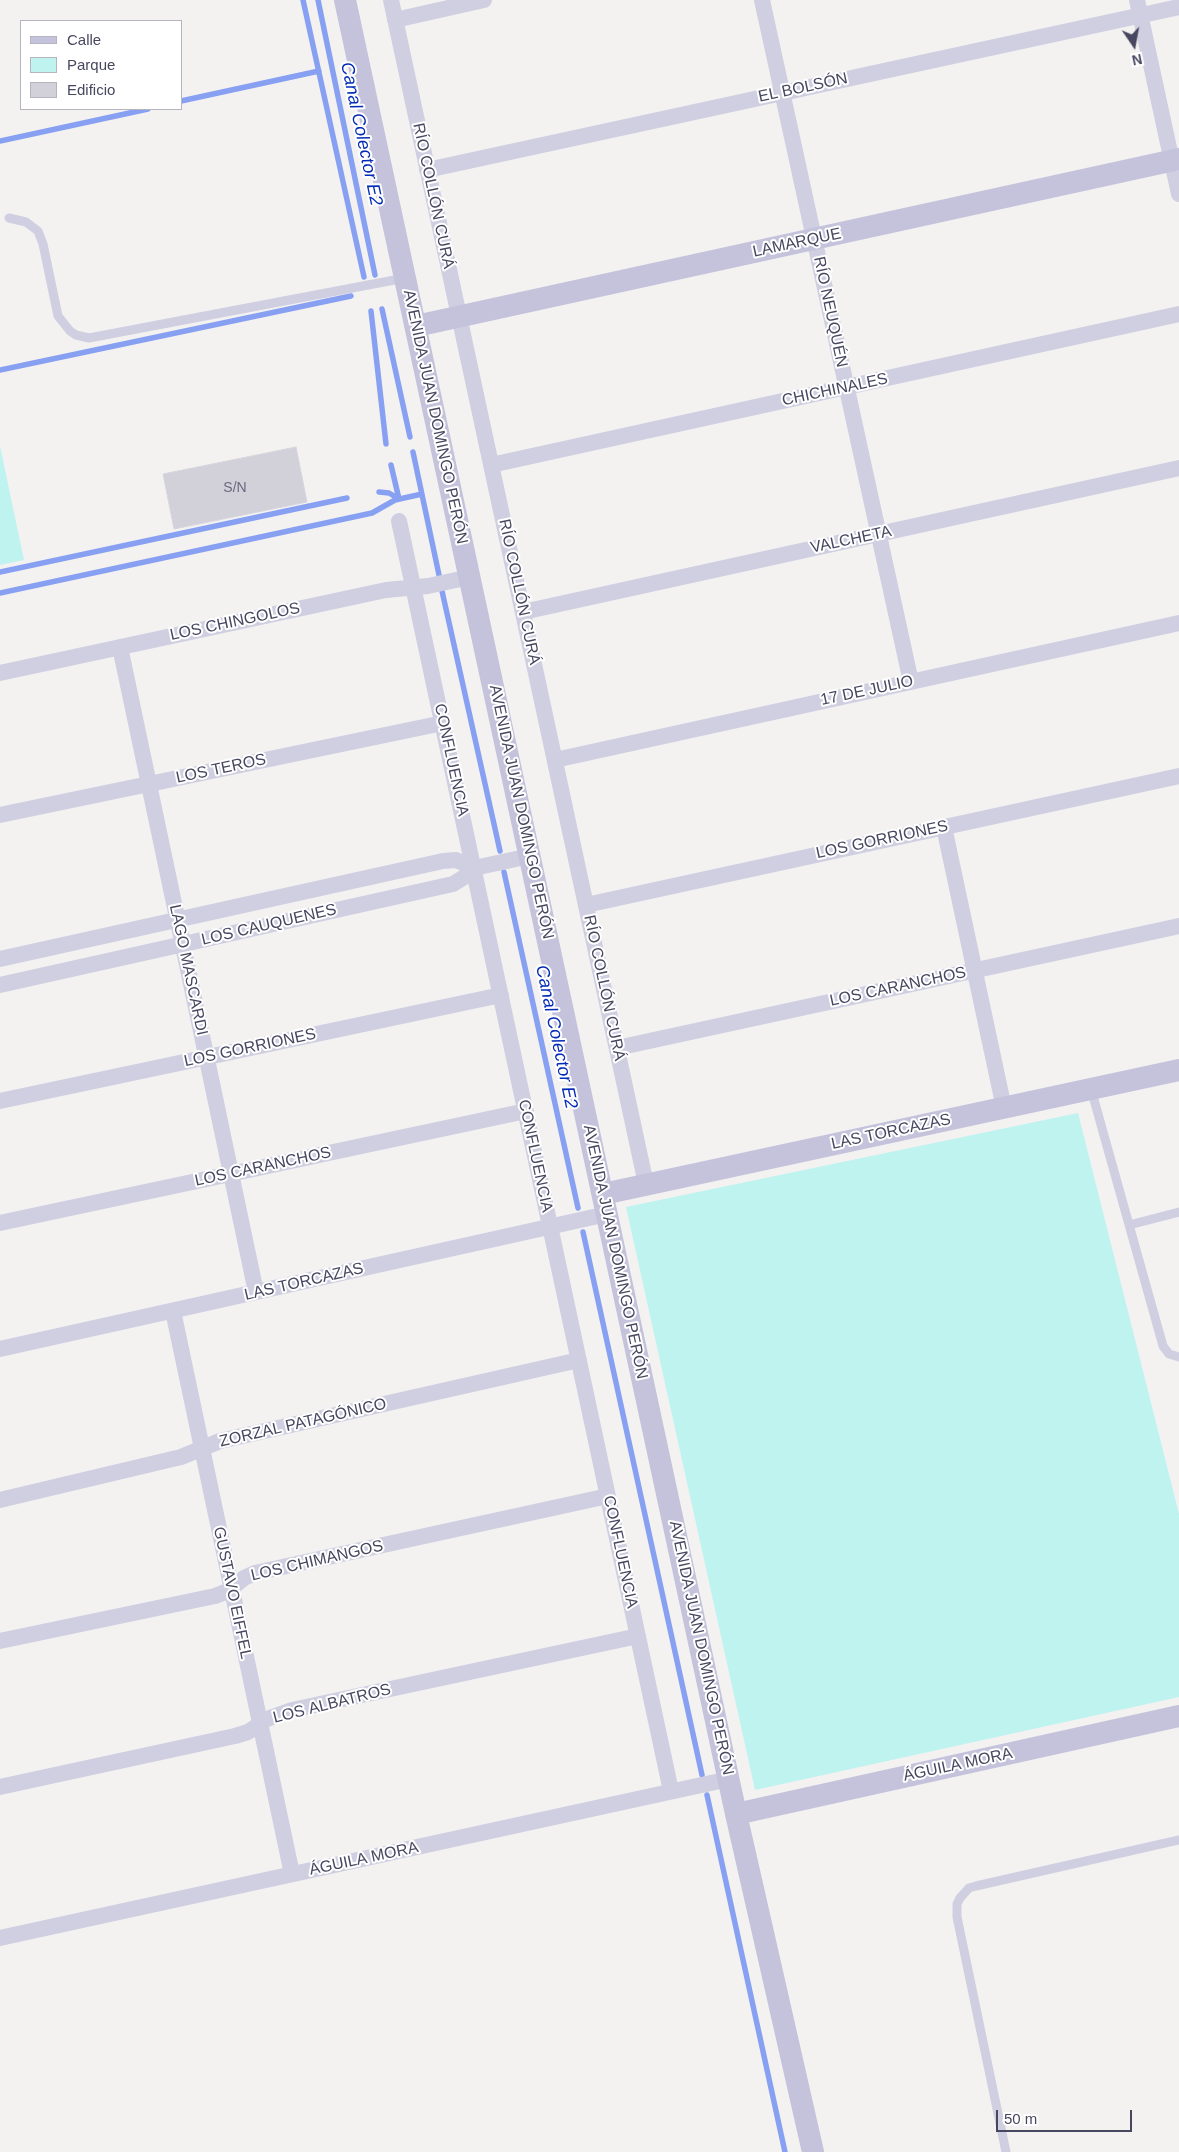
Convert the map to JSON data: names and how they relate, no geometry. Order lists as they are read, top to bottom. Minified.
{"streets":{"street":["EL BOLSÓN","RÍO COLLÓN CURÁ","LAMARQUE","RÍO NEUQUÉN","CHICHINALES","AVENIDA JUAN DOMINGO PERÓN","VALCHETA","LOS CHINGOLOS","17 DE JULIO","CONFLUENCIA","LOS TEROS","LOS GORRIONES","LOS CAUQUENES","LAGO MASCARDI","LOS CARANCHOS","LAS TORCAZAS","ZORZAL PATAGÓNICO","LOS CHIMANGOS","GUSTAVO EIFFEL","LOS ALBATROS","ÁGUILA MORA"]},"crossings":[["EL BOLSÓN","RÍO COLLÓN CURÁ"],["EL BOLSÓN","RÍO NEUQUÉN"],["RÍO COLLÓN CURÁ","LAMARQUE"],["RÍO COLLÓN CURÁ","CHICHINALES"],["RÍO COLLÓN CURÁ","VALCHETA"],["RÍO COLLÓN CURÁ","17 DE JULIO"],["RÍO COLLÓN CURÁ","LOS GORRIONES"],["RÍO COLLÓN CURÁ","LOS CARANCHOS"],["RÍO COLLÓN CURÁ","LAS TORCAZAS"],["LAMARQUE","RÍO NEUQUÉN"],["LAMARQUE","AVENIDA JUAN DOMINGO PERÓN"],["RÍO NEUQUÉN","CHICHINALES"],["RÍO NEUQUÉN","VALCHETA"],["RÍO NEUQUÉN","17 DE JULIO"],["AVENIDA JUAN DOMINGO PERÓN","LOS CHINGOLOS"],["AVENIDA JUAN DOMINGO PERÓN","LOS CAUQUENES"],["AVENIDA JUAN DOMINGO PERÓN","LAS TORCAZAS"],["AVENIDA JUAN DOMINGO PERÓN","ÁGUILA MORA"],["LOS CHINGOLOS","CONFLUENCIA"],["LOS CHINGOLOS","LAGO MASCARDI"],["CONFLUENCIA","LOS TEROS"],["CONFLUENCIA","LOS GORRIONES"],["CONFLUENCIA","LOS CAUQUENES"],["CONFLUENCIA","LOS CARANCHOS"],["CONFLUENCIA","LAS TORCAZAS"],["CONFLUENCIA","ZORZAL PATAGÓNICO"],["CONFLUENCIA","LOS CHIMANGOS"],["CONFLUENCIA","LOS ALBATROS"],["CONFLUENCIA","ÁGUILA MORA"],["LOS TEROS","LAGO MASCARDI"],["LOS GORRIONES","LAGO MASCARDI"],["LOS CAUQUENES","LAGO MASCARDI"],["LAGO MASCARDI","LOS CARANCHOS"],["LAGO MASCARDI","LAS TORCAZAS"],["LAS TORCAZAS","GUSTAVO EIFFEL"],["ZORZAL PATAGÓNICO","GUSTAVO EIFFEL"],["LOS CHIMANGOS","GUSTAVO EIFFEL"],["GUSTAVO EIFFEL","LOS ALBATROS"],["GUSTAVO EIFFEL","ÁGUILA MORA"]],"water":["Canal Colector E2"],"house_numbers":["S/N"],"legend":["Calle","Parque","Edificio"],"scale_bar":"50 m","north":"bottom"}
